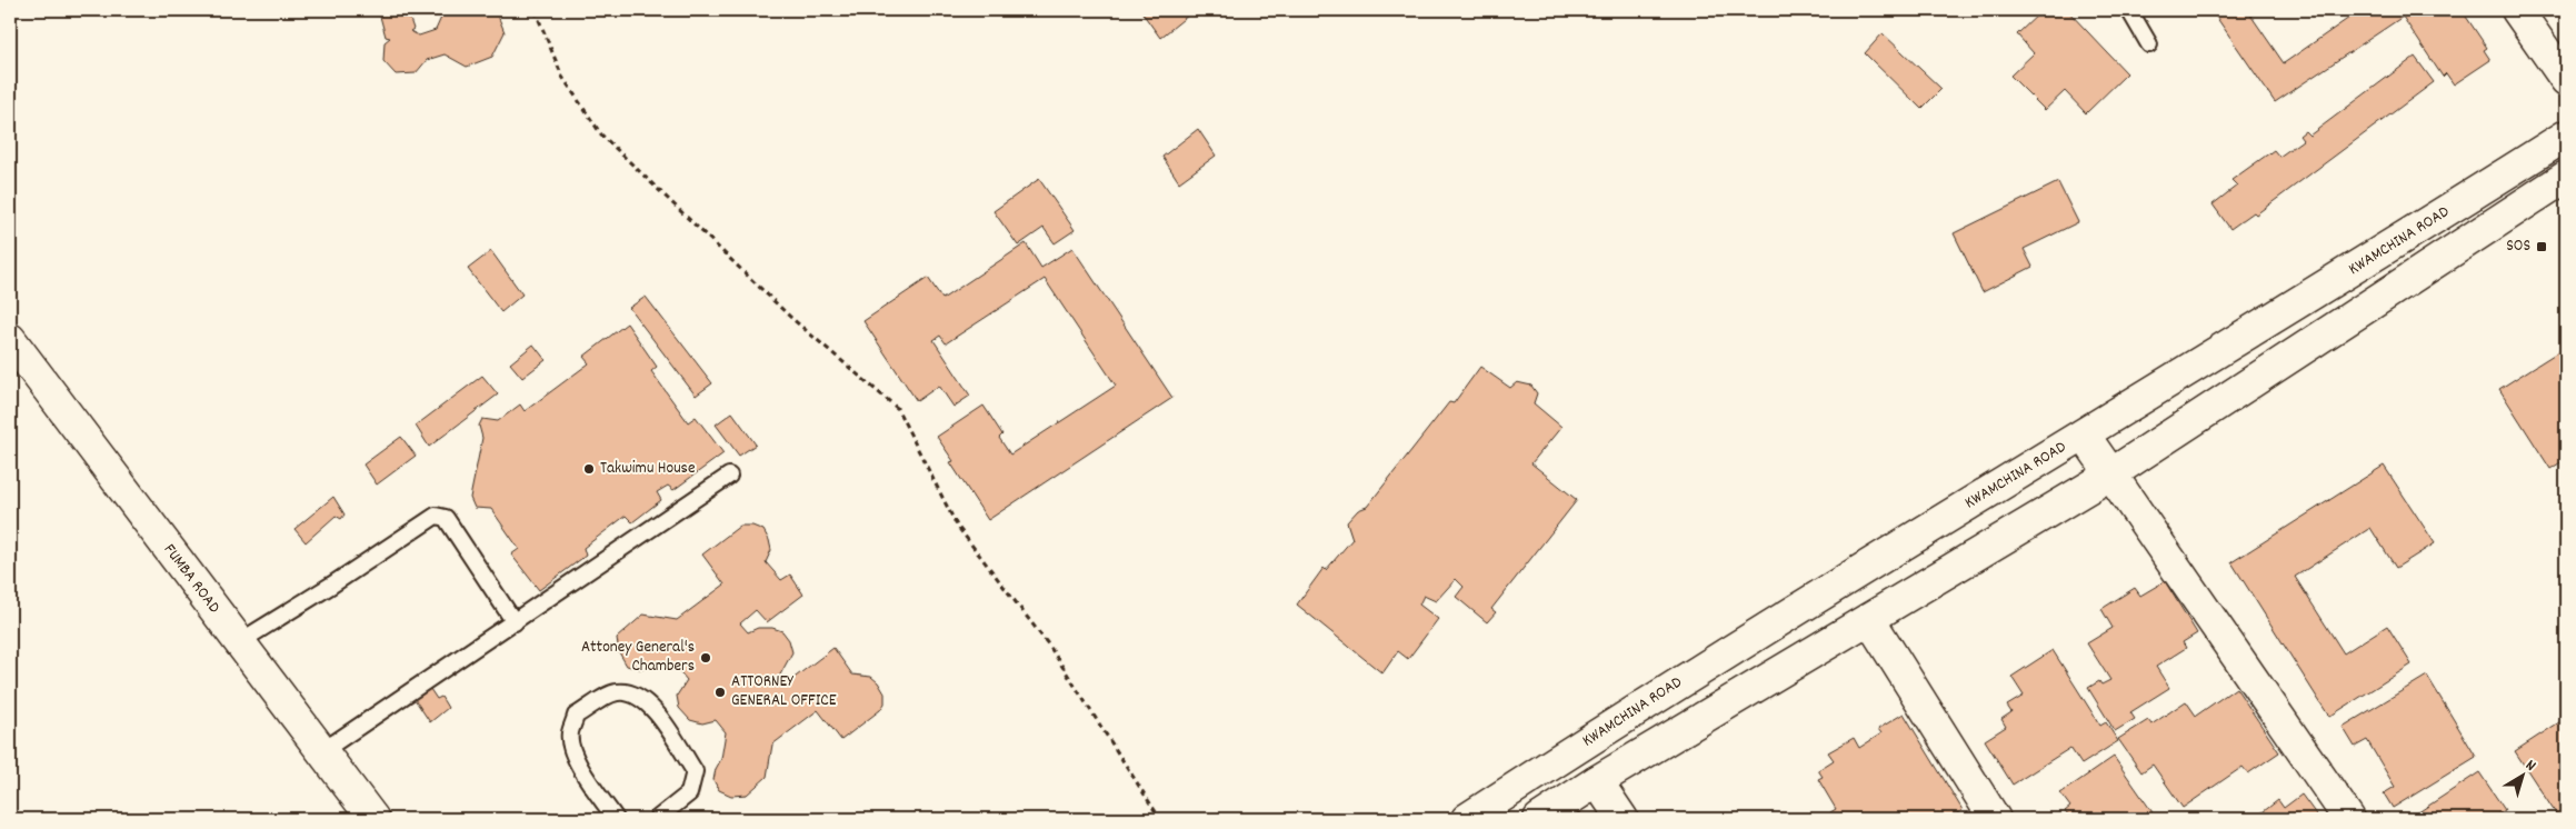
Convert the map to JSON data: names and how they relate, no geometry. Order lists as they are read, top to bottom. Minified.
{"streets":{"main road":["KWAMCHINA ROAD","FUMBA ROAD"]},"places":{"transit":["SOS"],"other":["Takwimu House","Attoney General's Chambers","ATTORNEY GENERAL OFFICE"]},"north":"top right"}
